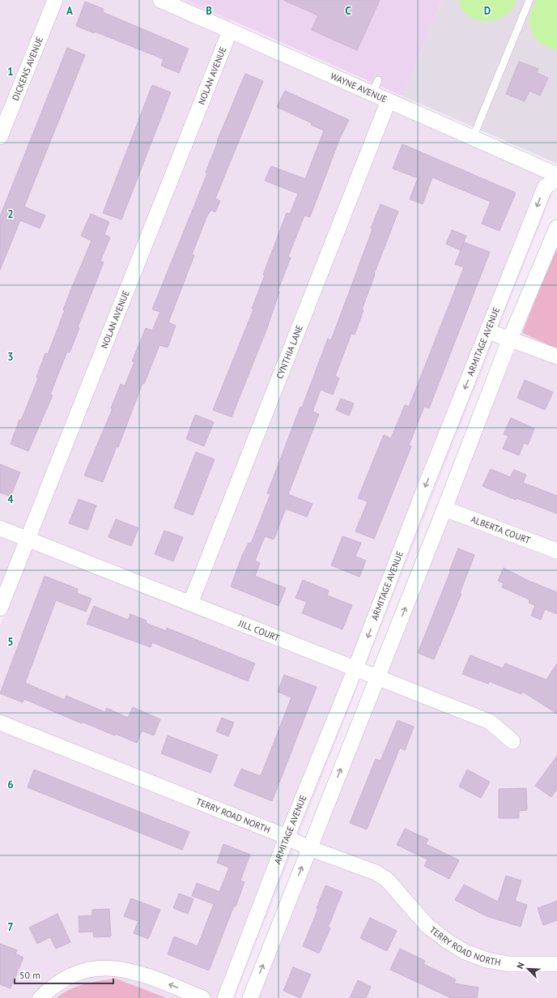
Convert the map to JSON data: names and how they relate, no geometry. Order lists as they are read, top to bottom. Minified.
{"streets":{"street":["DICKENS AVENUE","NOLAN AVENUE","WAYNE AVENUE","ARMITAGE AVENUE","CYNTHIA LANE","ALBERTA COURT","JILL COURT","TERRY ROAD NORTH"]},"crossings":[["NOLAN AVENUE","WAYNE AVENUE"],["NOLAN AVENUE","JILL COURT"],["WAYNE AVENUE","CYNTHIA LANE"],["ARMITAGE AVENUE","JILL COURT"],["ARMITAGE AVENUE","TERRY ROAD NORTH"],["CYNTHIA LANE","JILL COURT"]],"scale_bar":"50 m","north":"top left","grid":{"columns":["A","B","C","D"],"rows":["1","2","3","4","5","6","7"]}}
